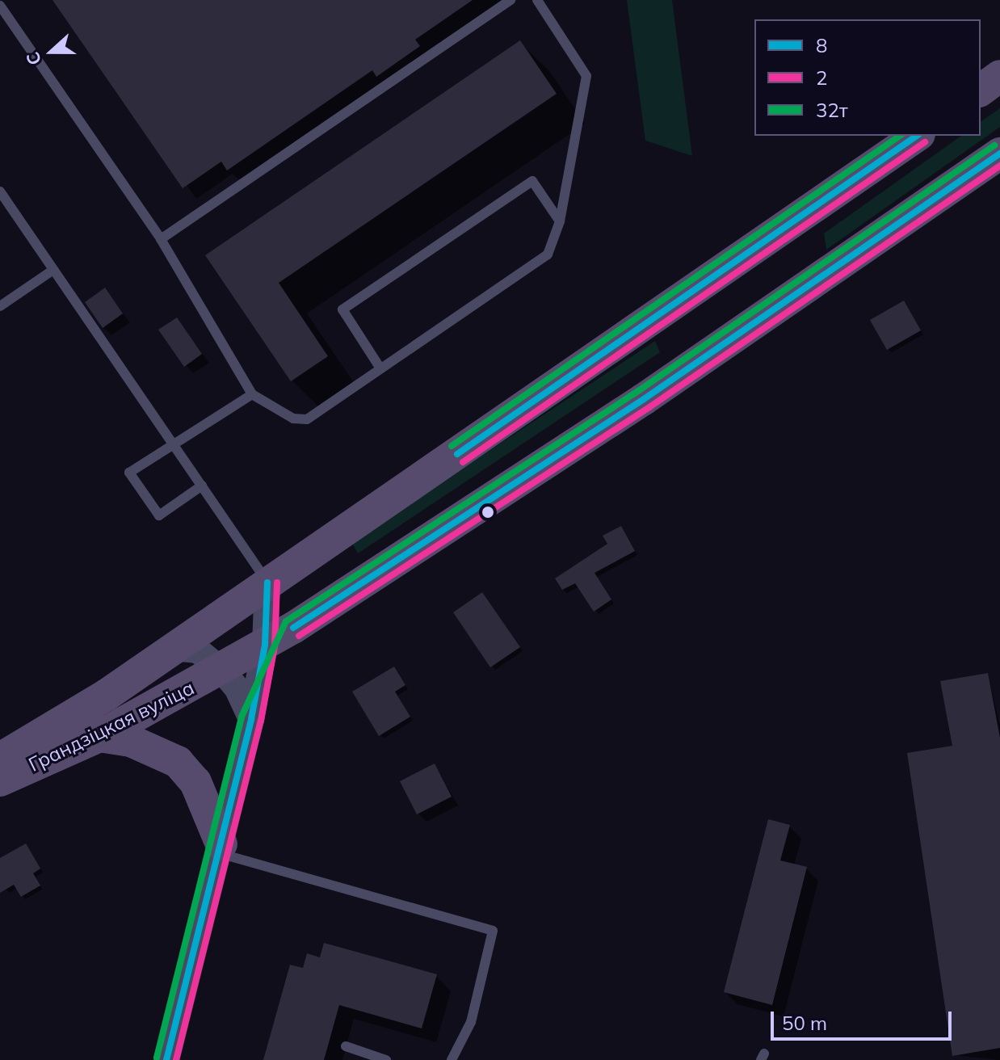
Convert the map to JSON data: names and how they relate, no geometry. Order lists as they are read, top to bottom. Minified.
{"streets":{"main road":["Грандзіцкая вуліца"]},"lines":["transit line 8","transit line 32т","transit line 2"],"legend":["8","2","32т"],"scale_bar":"50 m","north":"left"}
